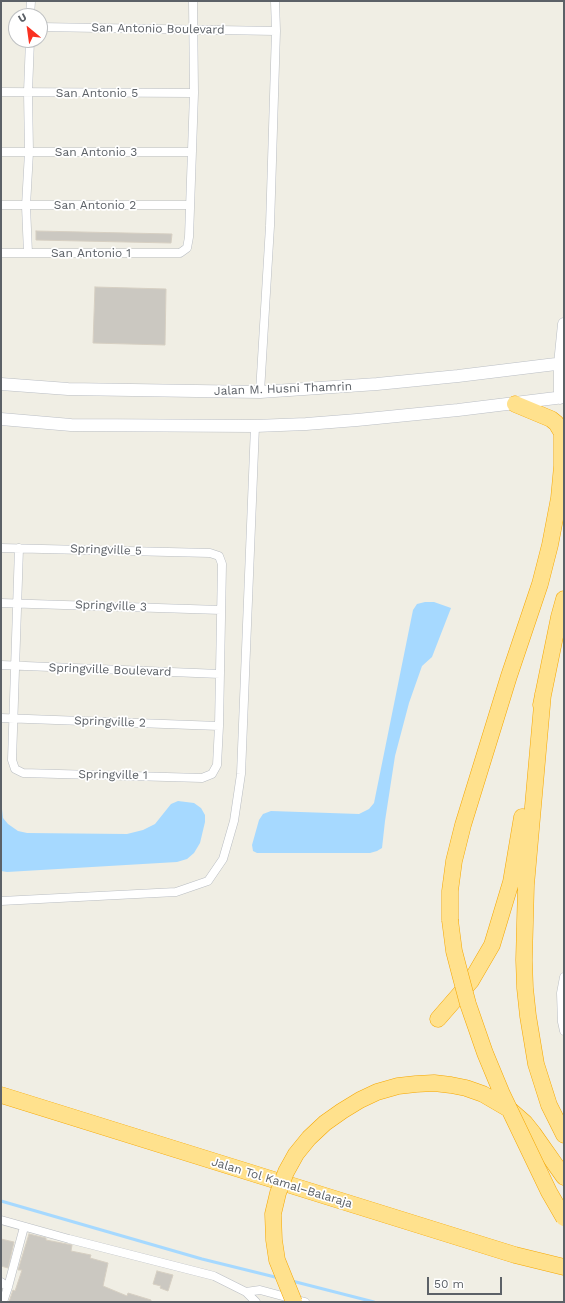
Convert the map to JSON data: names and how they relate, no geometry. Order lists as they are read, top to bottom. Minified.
{"streets":{"highway":["Jalan Tol Kamal–Balaraja"],"main road":["Jalan M. Husni Thamrin"],"street":["San Antonio Boulevard","San Antonio 5","San Antonio 3","San Antonio 2","San Antonio 1","Springville 5","Springville 3","Springville Boulevard","Springville 2","Springville 1"]},"crossings":[["San Antonio 2","San Antonio 1"],["Springville 5","Springville 3"],["Springville 2","Springville 1"]],"scale_bar":"50 m","north":"top left"}
